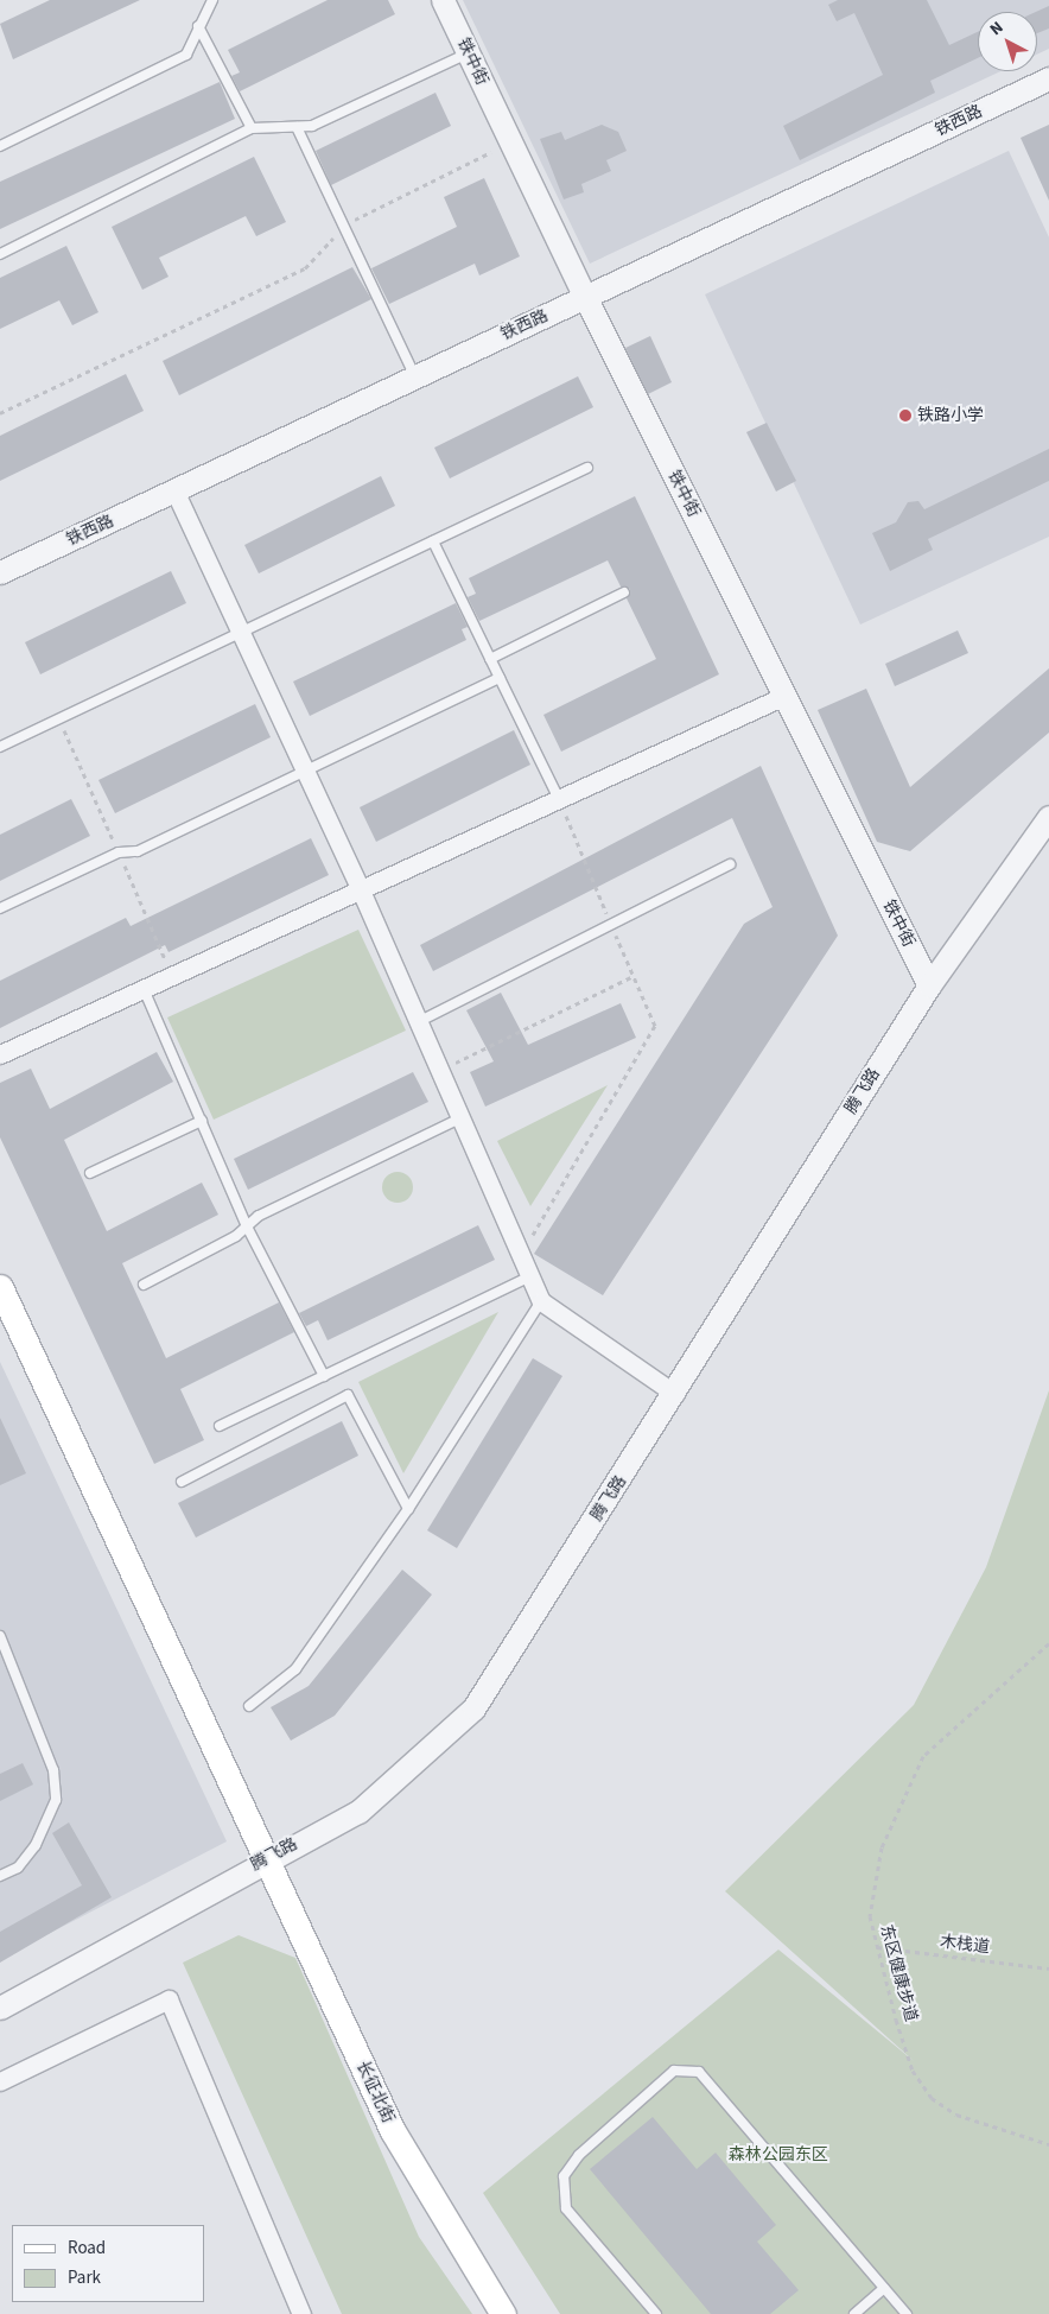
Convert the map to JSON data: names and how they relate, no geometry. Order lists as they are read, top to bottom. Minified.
{"streets":{"main road":["长征北街"],"street":["铁中街","铁西路","腾飞路"],"path":["木栈道","东区健康步道"]},"crossings":[["铁中街","铁西路"],["铁中街","腾飞路"],["腾飞路","长征北街"],["木栈道","东区健康步道"]],"parks":["森林公园东区"],"places":["铁路小学"],"legend":["Road","Park"],"north":"top left"}
